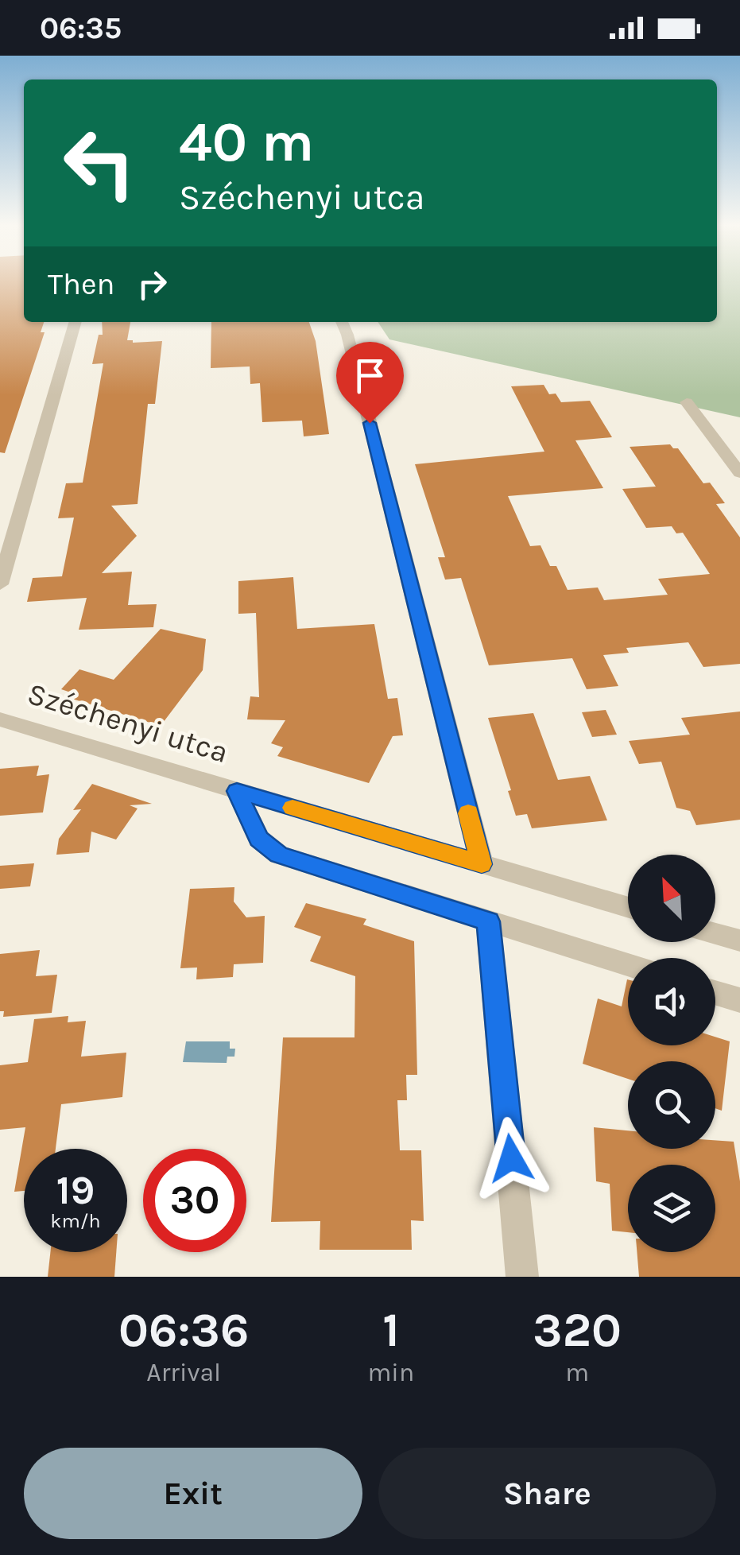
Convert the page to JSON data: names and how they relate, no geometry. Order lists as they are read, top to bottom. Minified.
{"streets":{"street":["Széchenyi utca"]},"north":"top left","page":{"status":"06:35","turn":["40 m","Széchenyi utca"],"then":"Then","speed":"19 km/h","limit":"30","eta":["06:36","Arrival","1","min","320","m"],"buttons":["Exit","Share"]}}
